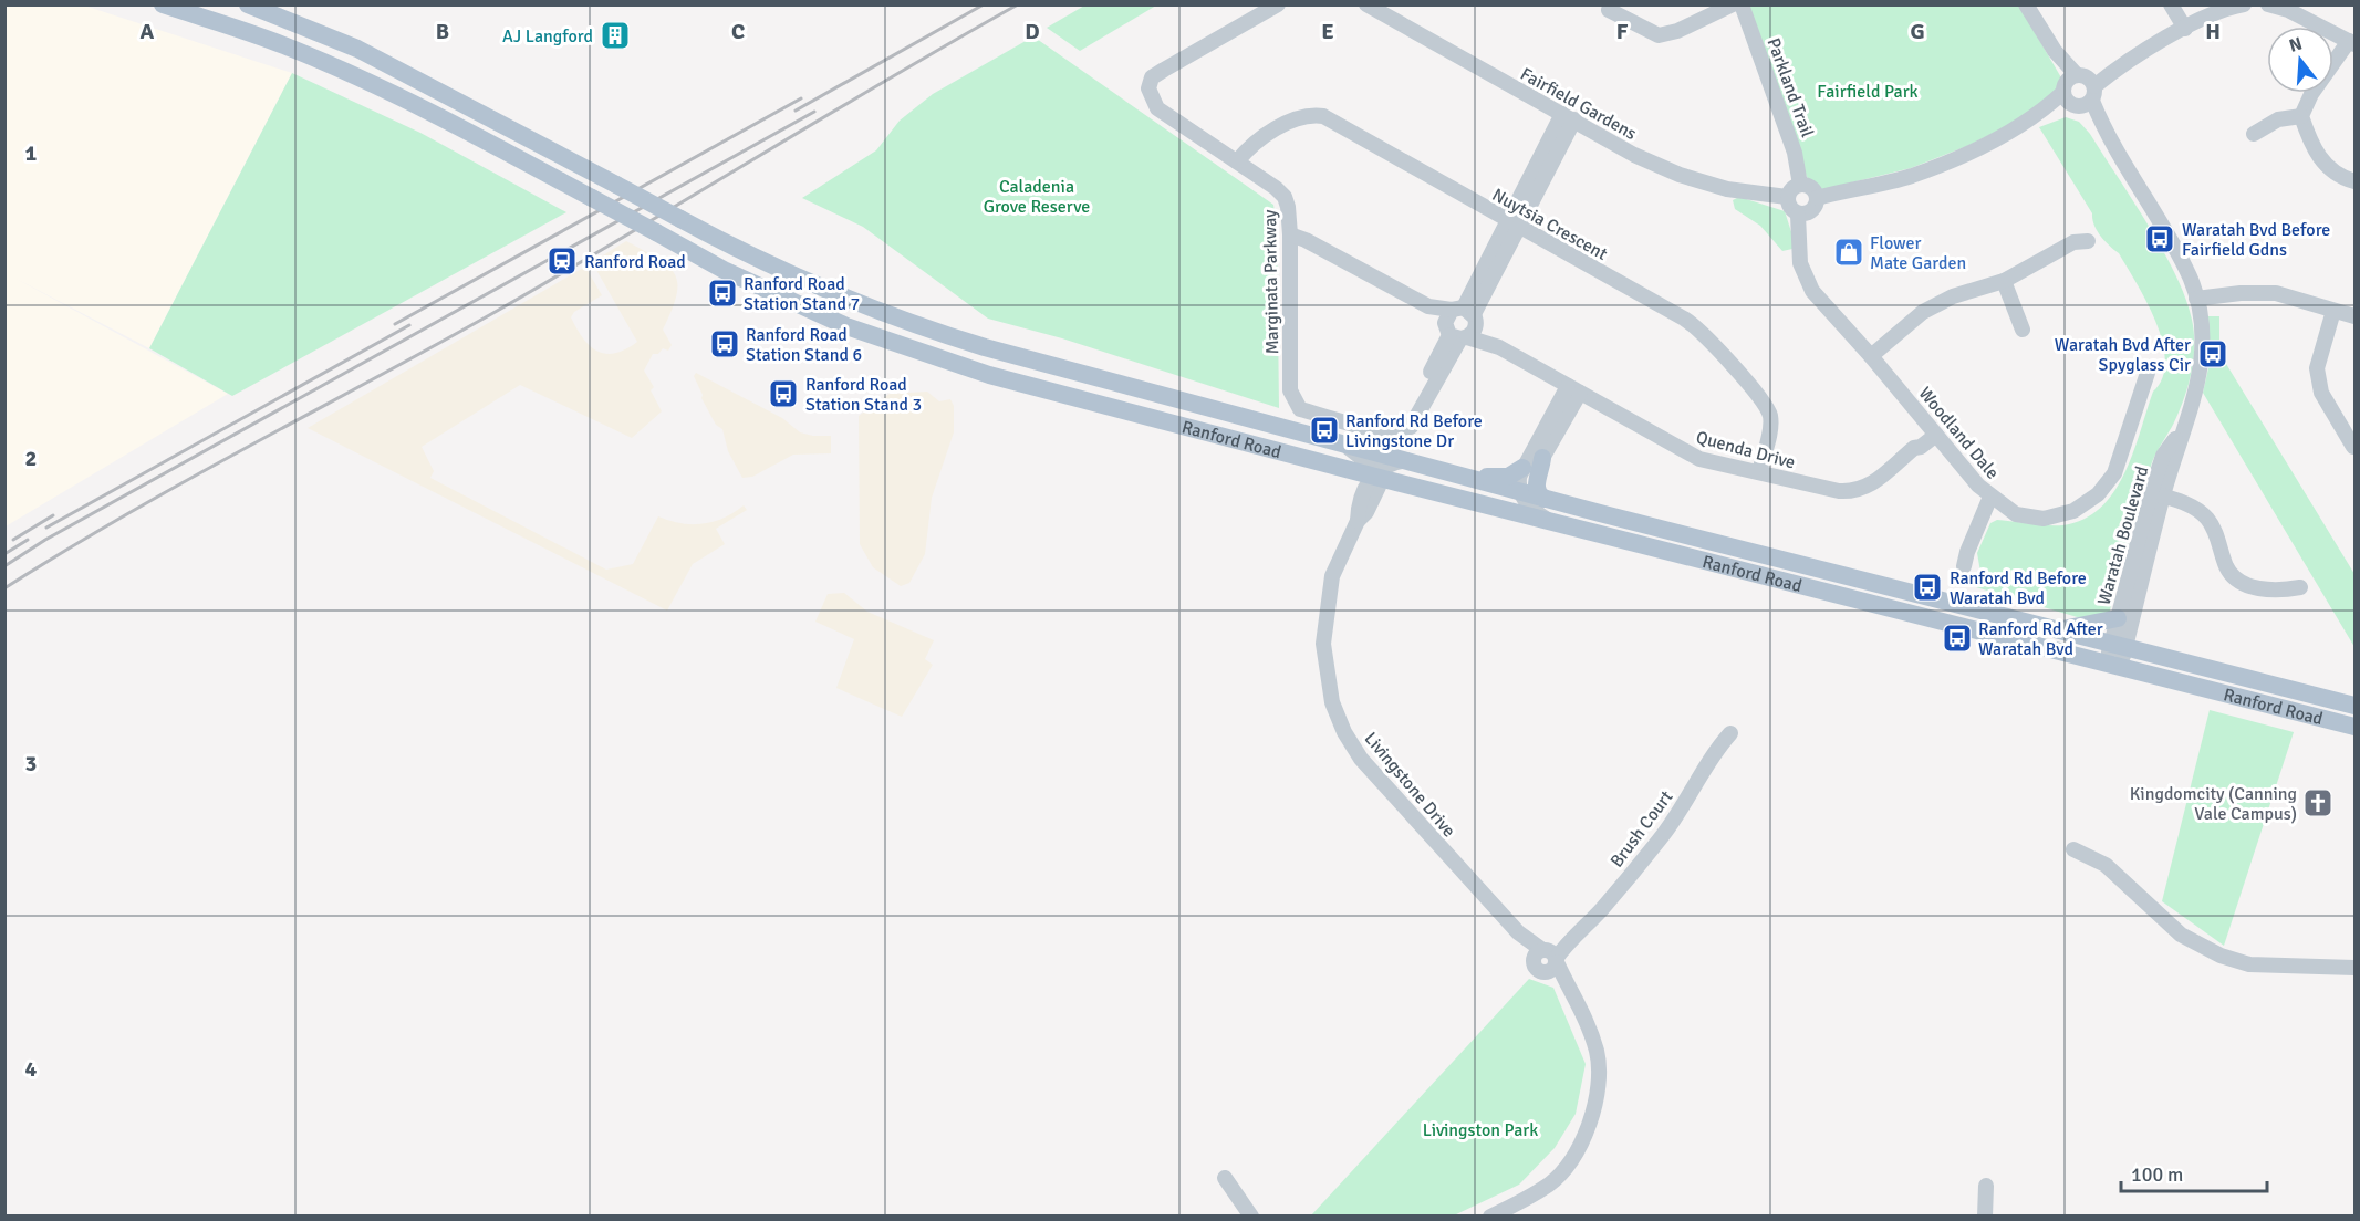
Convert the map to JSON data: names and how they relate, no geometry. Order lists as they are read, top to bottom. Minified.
{"streets":{"main road":["Ranford Road"],"street":["Parkland Trail","Fairfield Gardens","Nuytsia Crescent","Marginata Parkway","Woodland Dale","Quenda Drive","Waratah Boulevard","Livingstone Drive","Brush Court"]},"crossings":[["Parkland Trail","Fairfield Gardens"],["Parkland Trail","Woodland Dale"],["Fairfield Gardens","Marginata Parkway"],["Fairfield Gardens","Woodland Dale"],["Nuytsia Crescent","Marginata Parkway"],["Nuytsia Crescent","Quenda Drive"],["Marginata Parkway","Quenda Drive"],["Woodland Dale","Quenda Drive"],["Ranford Road","Waratah Boulevard"],["Ranford Road","Livingstone Drive"],["Livingstone Drive","Brush Court"]],"parks":["Fairfield Park","Caladenia Grove Reserve","Livingston Park"],"places":{"building":["AJ Langford"],"bus stop":["Waratah Bvd Before Fairfield Gdns","Ranford Road Station Stand 7","Ranford Road Station Stand 6","Waratah Bvd After Spyglass Cir","Ranford Road Station Stand 3","Ranford Rd Before Livingstone Dr","Ranford Rd Before Waratah Bvd","Ranford Rd After Waratah Bvd"],"shop":["Flower Mate Garden"],"station":["Ranford Road"],"church":["Kingdomcity (Canning Vale Campus)"]},"scale_bar":"100 m","north":"top","grid":{"columns":["A","B","C","D","E","F","G","H"],"rows":["1","2","3","4"]}}
